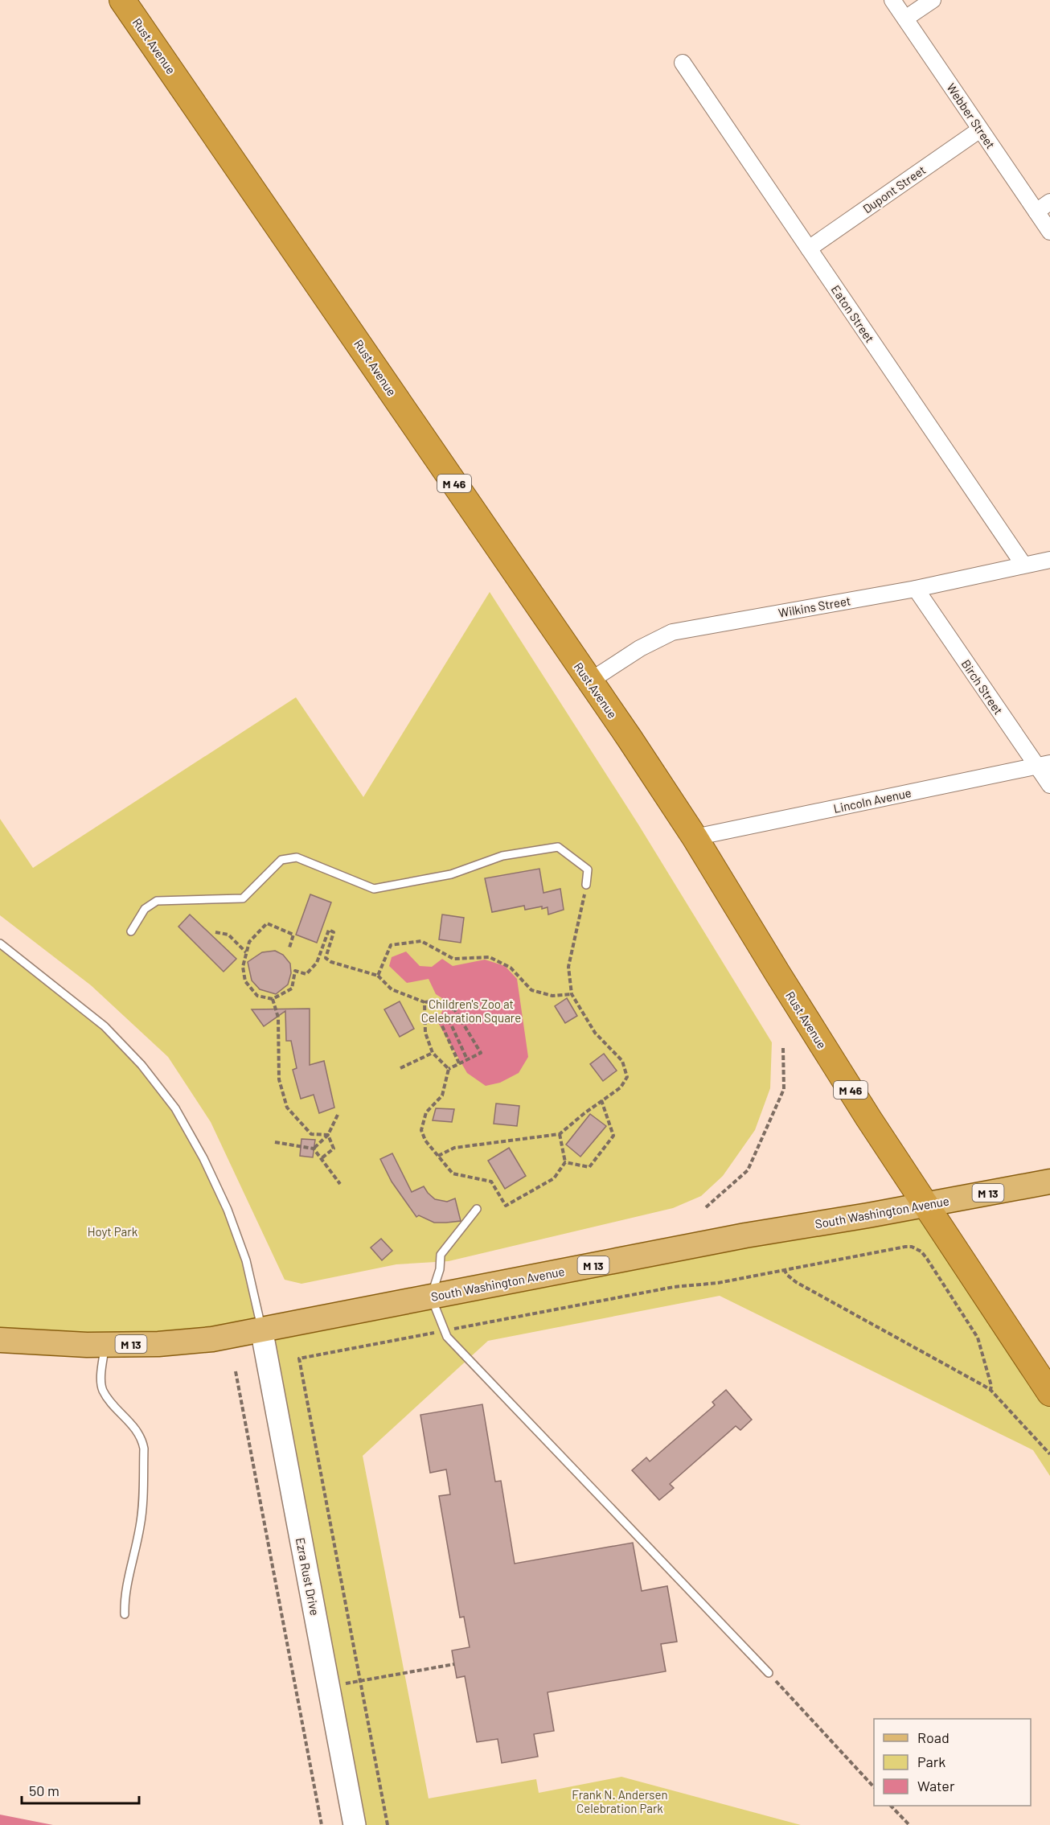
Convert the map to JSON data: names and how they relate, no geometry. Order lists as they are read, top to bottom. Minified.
{"streets":{"highway":["Rust Avenue","M 46"],"main road":["M 13","South Washington Avenue","Ezra Rust Drive"],"street":["Webber Street","Dupont Street","Eaton Street","Wilkins Street","Birch Street","Lincoln Avenue"]},"crossings":[["Rust Avenue","Wilkins Street"],["Rust Avenue","Lincoln Avenue"],["Rust Avenue","South Washington Avenue"],["Webber Street","Dupont Street"],["Dupont Street","Eaton Street"],["Eaton Street","Wilkins Street"],["Wilkins Street","Birch Street"],["Birch Street","Lincoln Avenue"],["South Washington Avenue","Ezra Rust Drive"]],"parks":["Children's Zoo at Celebration Square","Hoyt Park","Frank N. Andersen Celebration Park"],"legend":["Road","Park","Water"],"scale_bar":"50 m"}
